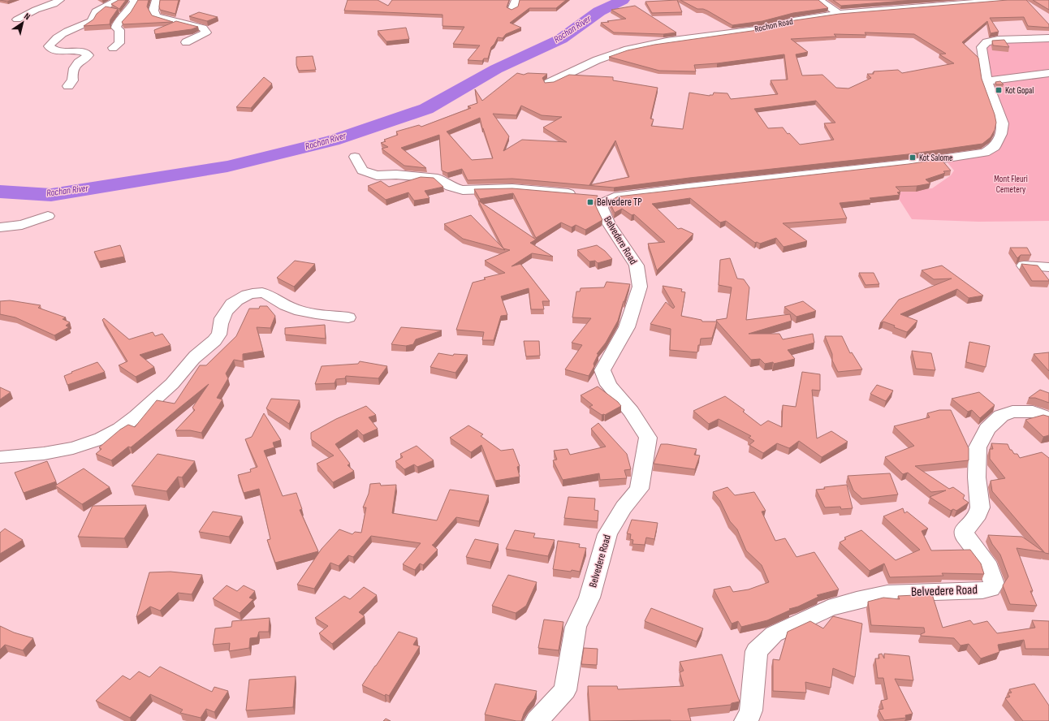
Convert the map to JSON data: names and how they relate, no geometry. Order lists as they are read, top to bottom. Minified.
{"streets":{"street":["Rochon Road","Belvedere Road"]},"water":["Rochan River"],"parks":["Mont Fleuri Cemetery"],"places":{"transit":["Kot Gopal","Kot Salome","Belvedere TP"]},"north":"top right"}
